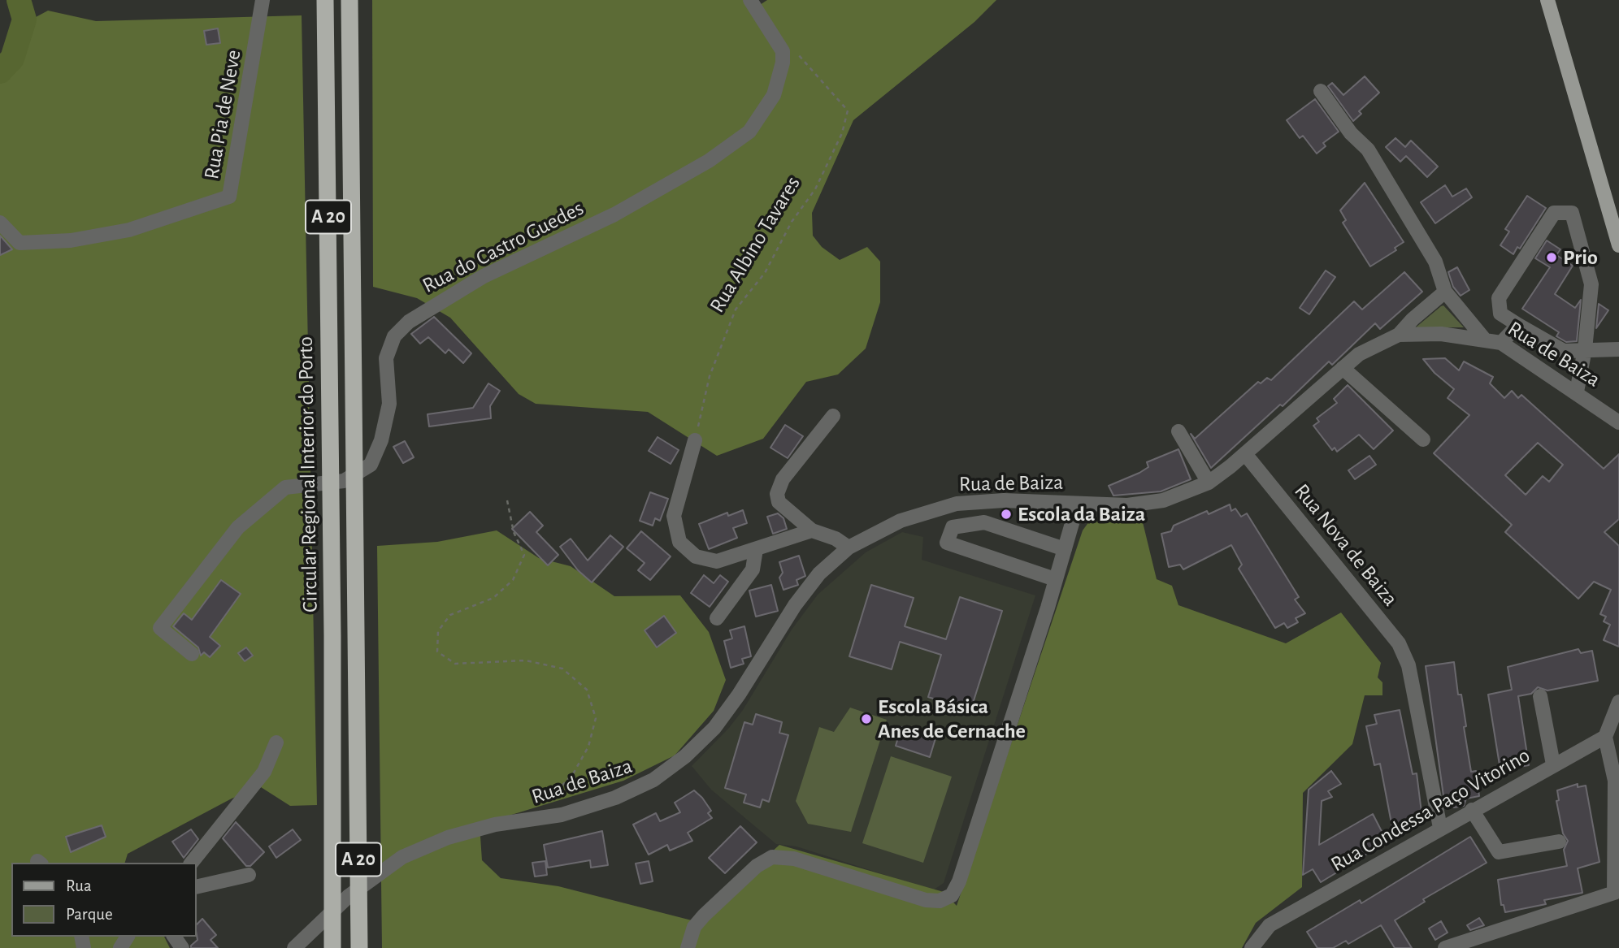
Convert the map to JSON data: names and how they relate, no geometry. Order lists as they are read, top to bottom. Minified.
{"streets":{"highway":["A 20","Circular Regional Interior do Porto"],"street":["Rua Pia de Neve","Rua do Castro Guedes","Rua de Baiza","Rua Nova de Baiza","Rua Condessa Paço Vitorino"],"path":["Rua Albino Tavares"]},"crossings":[["Rua Albino Tavares","Rua do Castro Guedes"],["Rua de Baiza","Rua Nova de Baiza"],["Rua Nova de Baiza","Rua Condessa Paço Vitorino"]],"places":["Prio","Escola da Baiza","Escola Básica Anes de Cernache"],"legend":["Rua","Parque"]}
